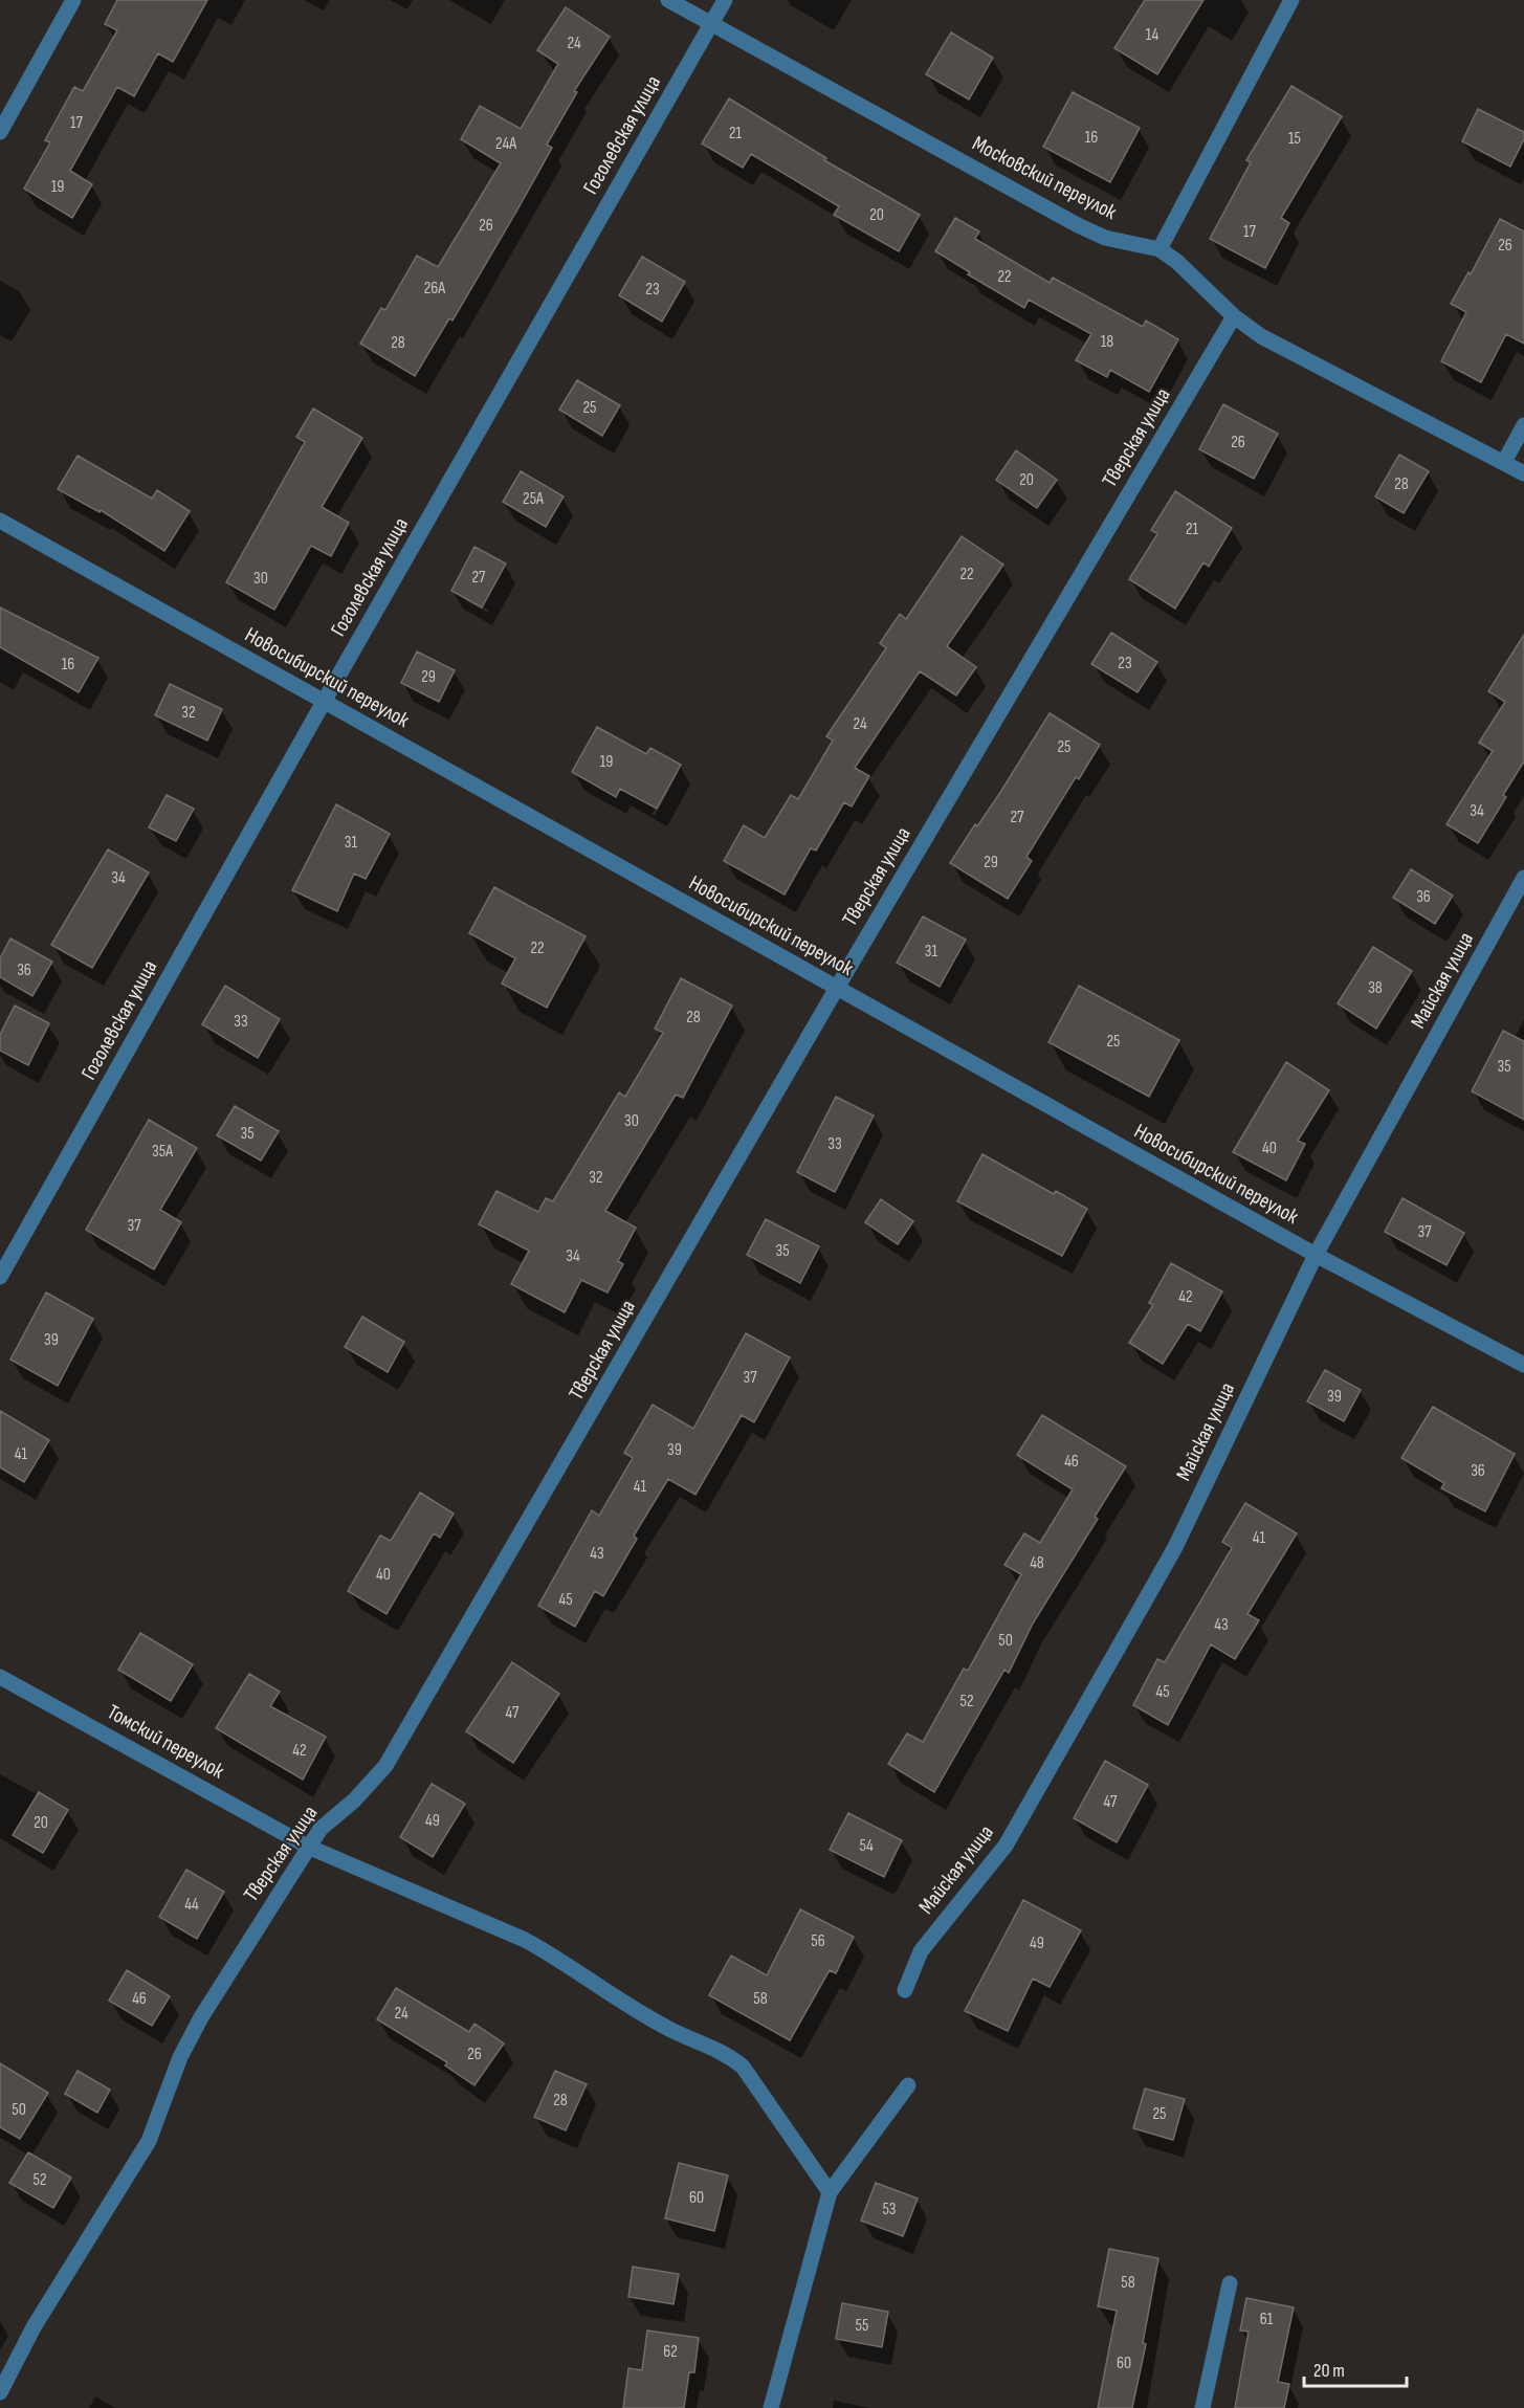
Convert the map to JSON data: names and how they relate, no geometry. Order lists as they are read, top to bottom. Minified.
{"streets":{"street":["Гоголевская улица","Московский переулок","Тверская улица","Новосибирский переулок","Майская улица","Томский переулок"]},"crossings":[["Гоголевская улица","Московский переулок"],["Гоголевская улица","Новосибирский переулок"],["Московский переулок","Тверская улица"],["Тверская улица","Новосибирский переулок"],["Тверская улица","Томский переулок"],["Новосибирский переулок","Майская улица"]],"house_numbers":["14","24","17","21","16","15","24А","19","20","26","17","26","22","26А","23","18","28","25","26","20","28","25А","21","22","27","30","23","16","29","32","24","25","19","34","27","31","29","34","36","22","31","36","38","28","33","25","35","30","35","33","40","35А","32","37","37","35","34","42","39","37","39","39","41","46","36","41","41","43","48","40","45","43","50","45","52","47","42","47","49","20","54","44","56","49","46","58","24","26","28","50","25","52","60","53","58","61","55","62","60"],"scale_bar":"20 m"}
